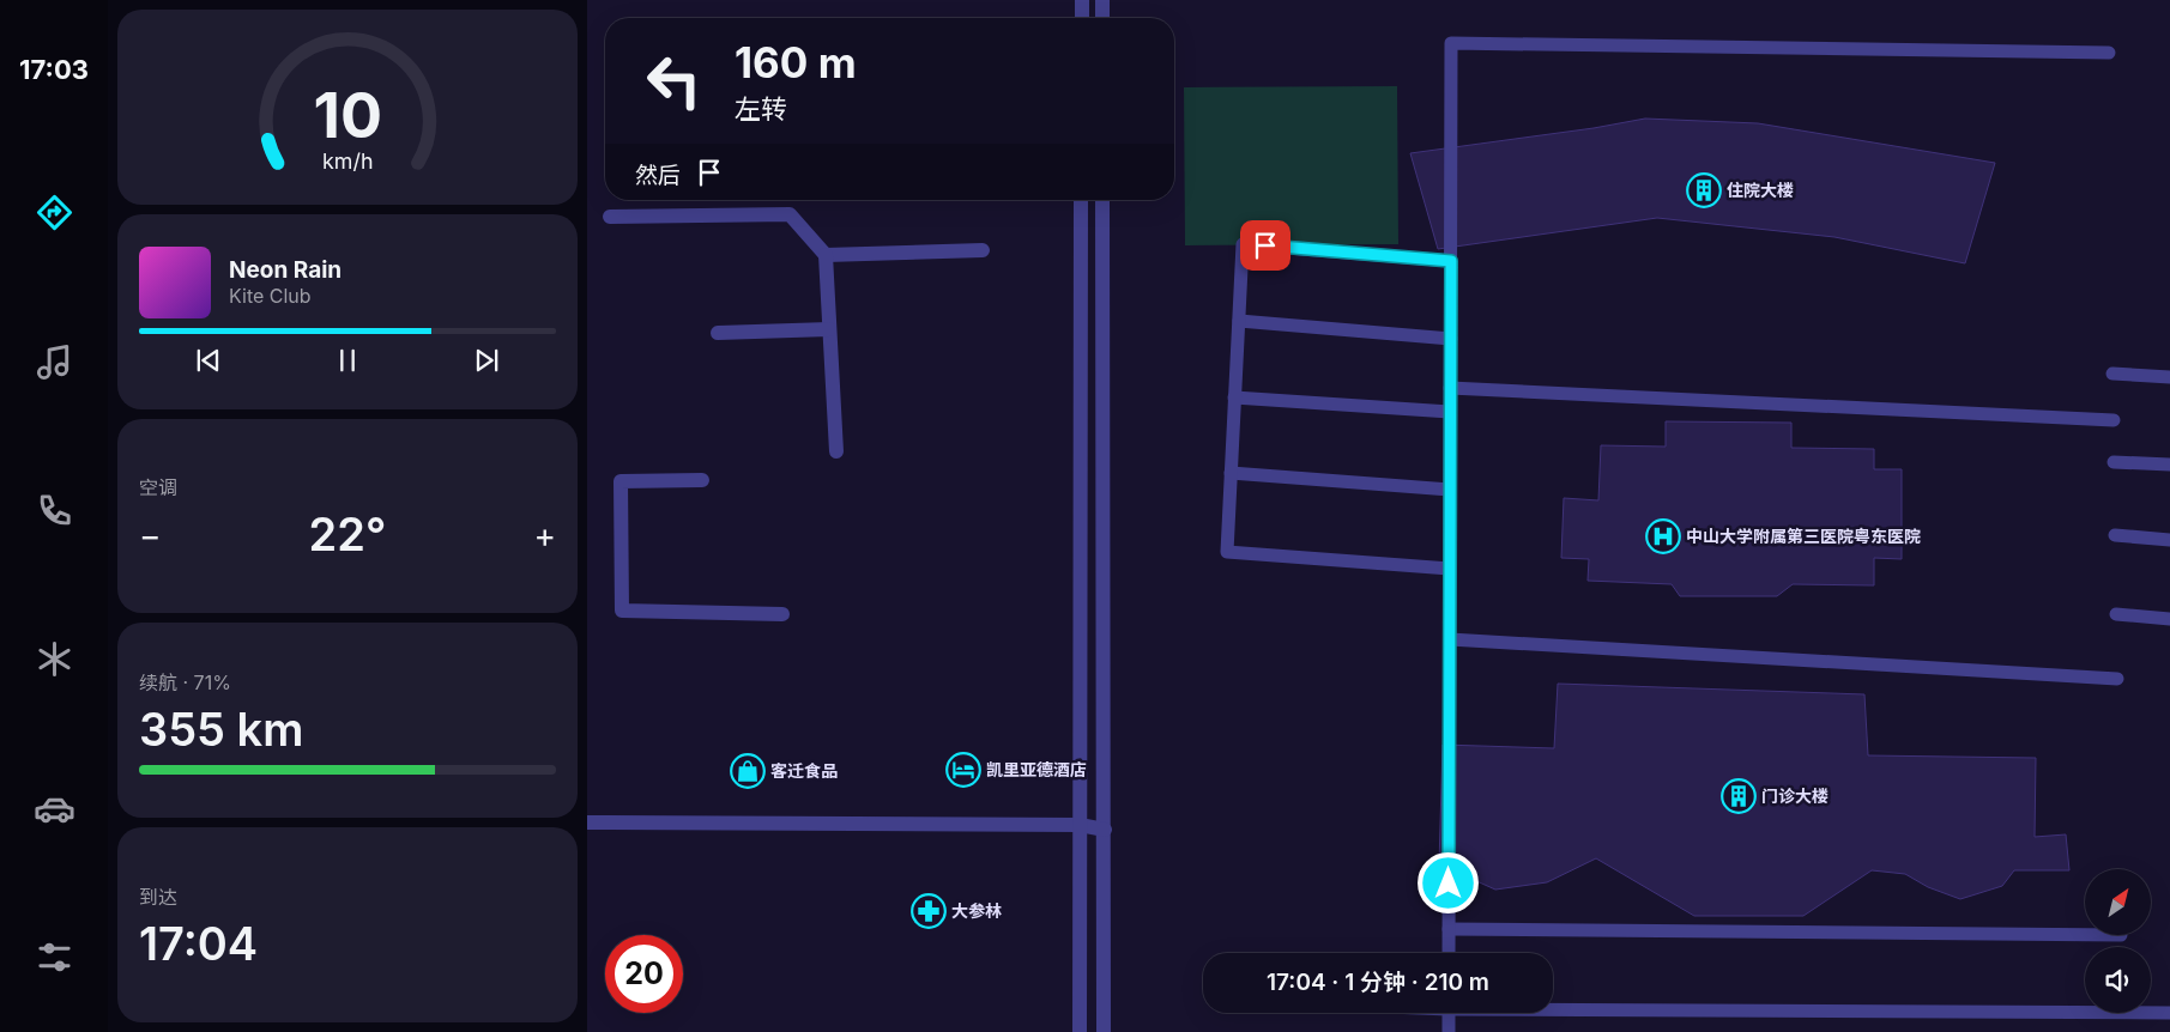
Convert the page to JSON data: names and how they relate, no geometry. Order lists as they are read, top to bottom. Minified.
{"places":{"building":["住院大楼","门诊大楼"],"hospital":["中山大学附属第三医院粤东医院"],"hotel":["凯里亚德酒店"],"shop":["客迁食品"],"pharmacy":["大参林"]},"north":"top right","page":{"tabs":"17:03","turn":["160 m","左转"],"then":"然后","song":["Neon Rain","Kite Club"],"tile":["空调",["续航 · 71%","355 km"],["到达","17:04"]],"heat":["−","22°","+"],"limit":"20","trip":"17:04 · 1 分钟 · 210 m","gauge":["10","km/h"]}}
